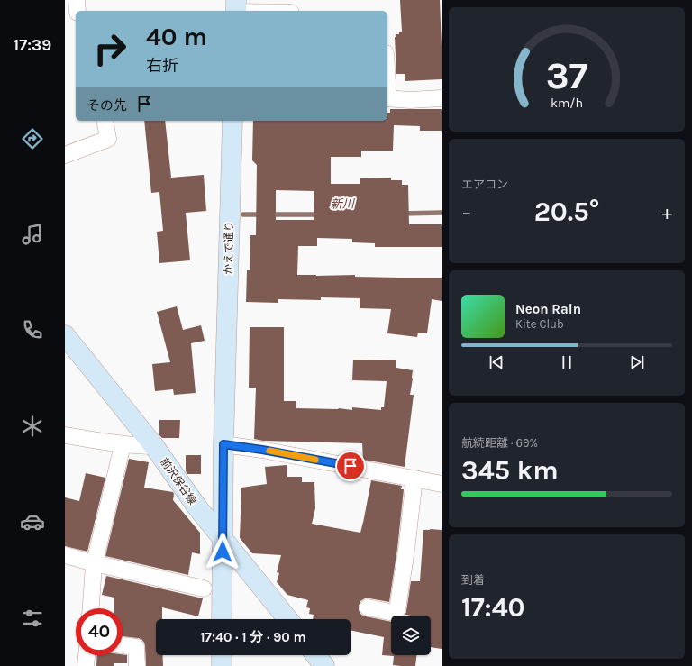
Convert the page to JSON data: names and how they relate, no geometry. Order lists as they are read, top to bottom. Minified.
{"streets":{"street":["かえで通り","前沢保谷線"]},"crossings":[["かえで通り","前沢保谷線"]],"water":["新川"],"page":{"tabs":"17:39","turn":["40 m","右折"],"then":"その先","tile":["エアコン",["航続距離 · 69%","345 km"],["到着","17:40"]],"heat":["−","20.5°","+"],"song":["Neon Rain","Kite Club"],"limit":"40","trip":"17:40 · 1 分 · 90 m","gauge":["37","km/h"]}}
